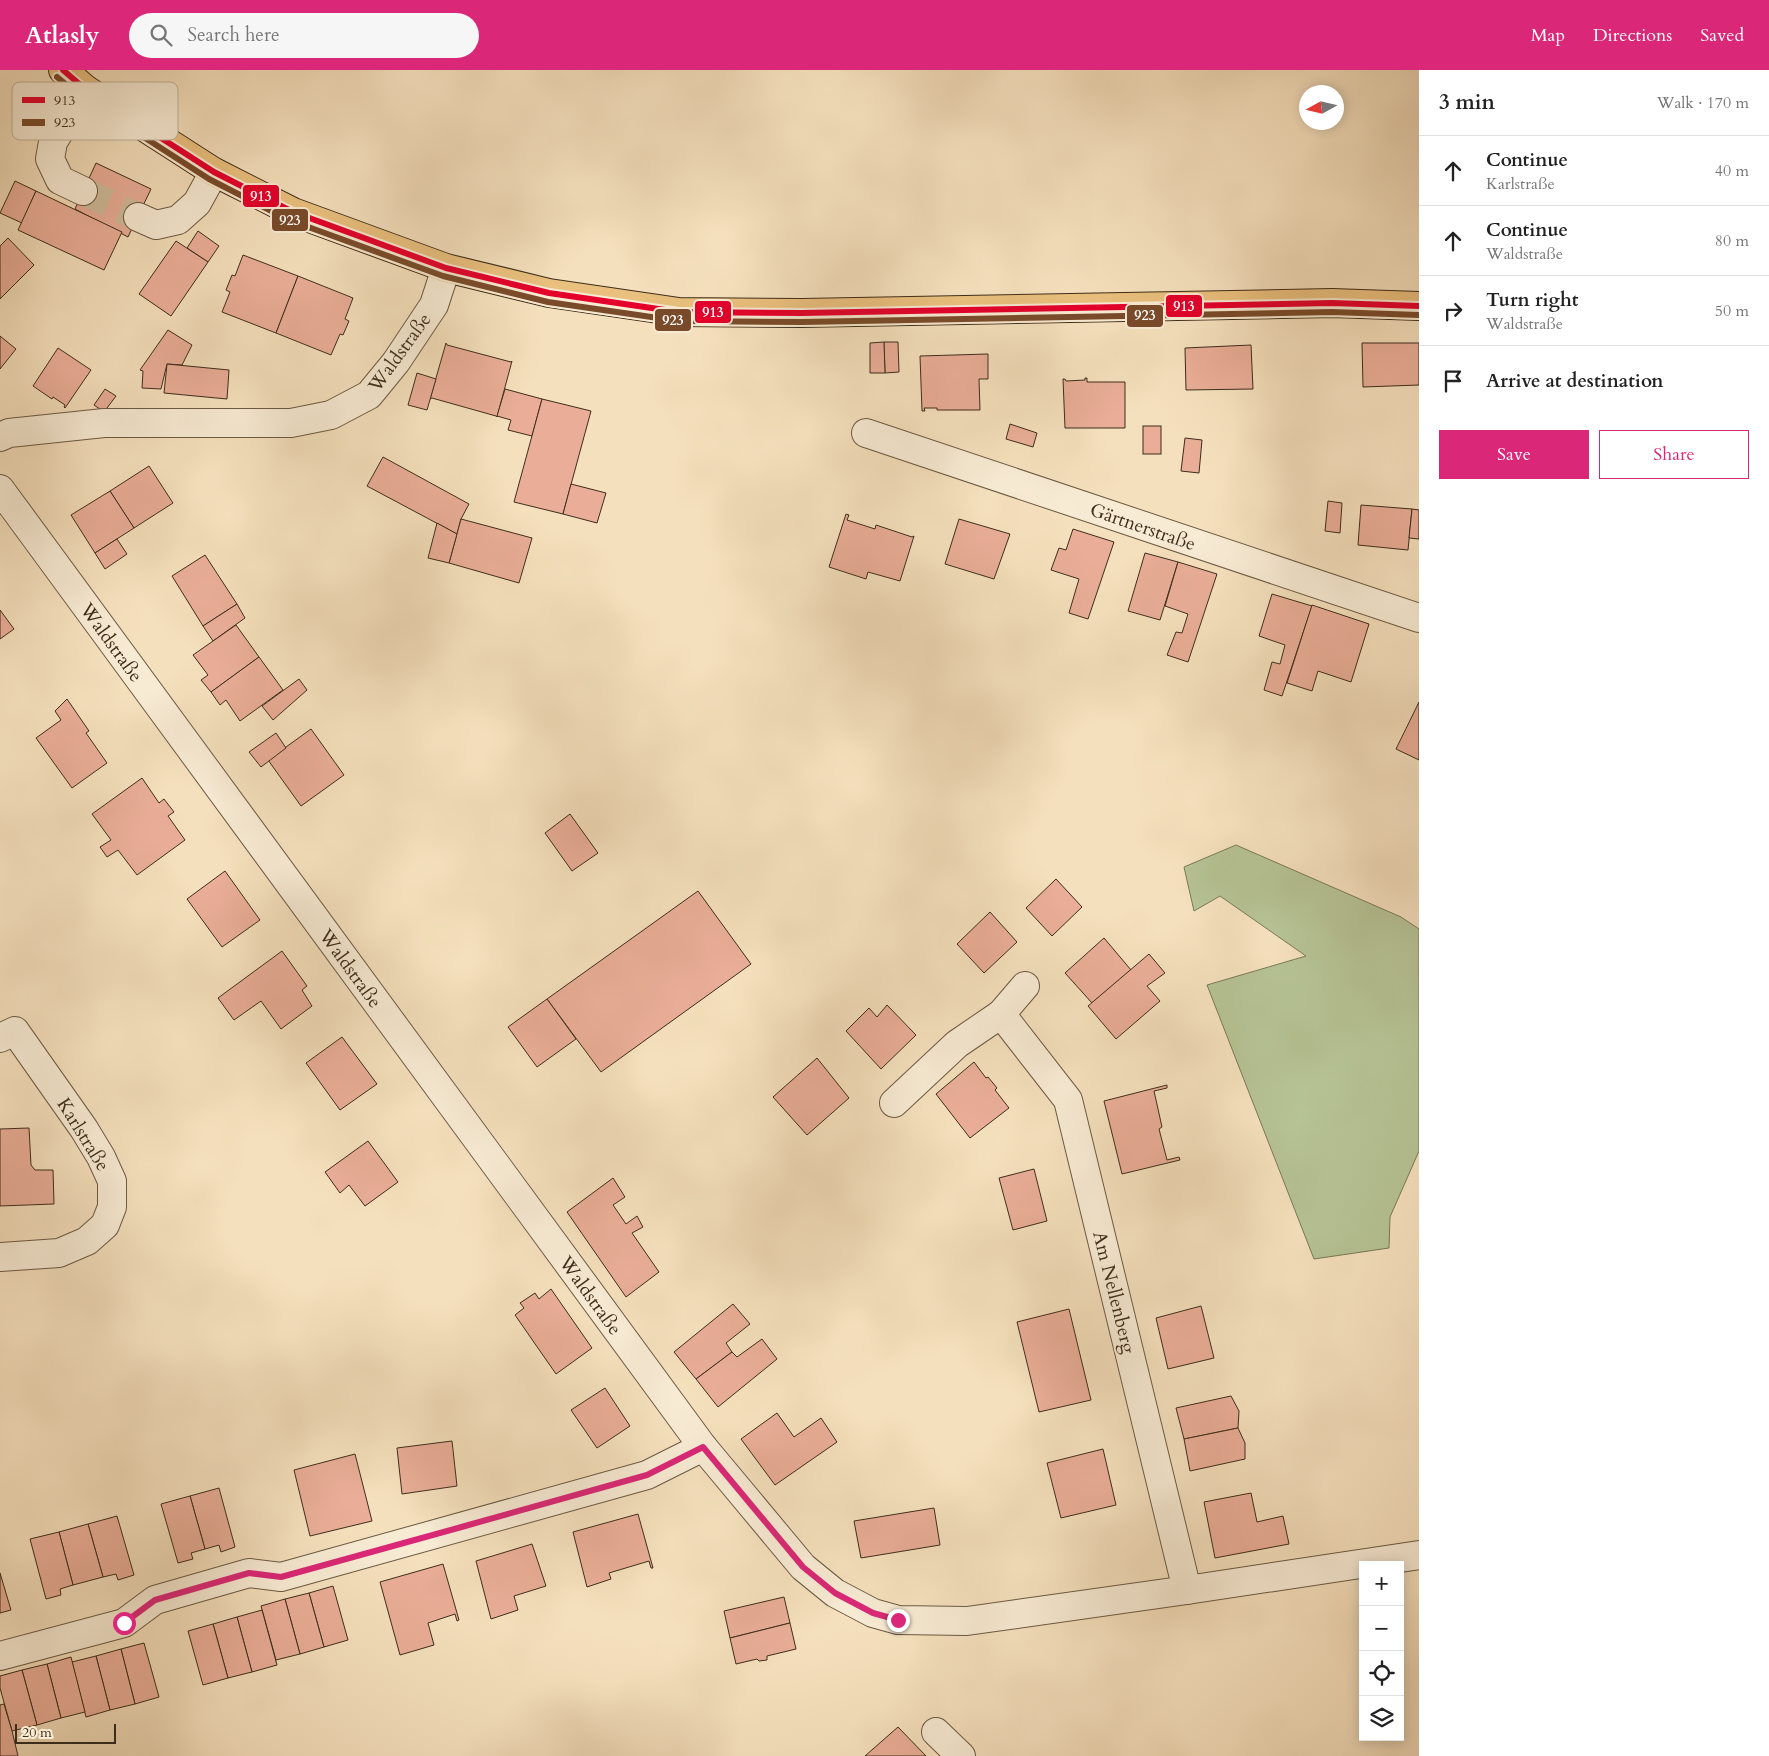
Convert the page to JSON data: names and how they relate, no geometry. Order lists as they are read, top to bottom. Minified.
{"streets":{"street":["Waldstraße","Gärtnerstraße","Karlstraße","Am Nellenberg"]},"crossings":[["Waldstraße","Am Nellenberg"]],"lines":["transit line 913","transit line 923"],"legend":["913","923"],"scale_bar":"20 m","north":"left","page":{"header":"Atlasly","search":"Search here","nav":["Map","Directions","Saved"],"heading":["3 min","Walk · 170 m"],"list":[["Continue","Karlstraße","40 m"],["Continue","Waldstraße","80 m"],["Turn right","Waldstraße","50 m"],"Arrive at destination"],"buttons":["Save","Share"],"map_buttons":["+","−"],"scale":"20 m"}}
